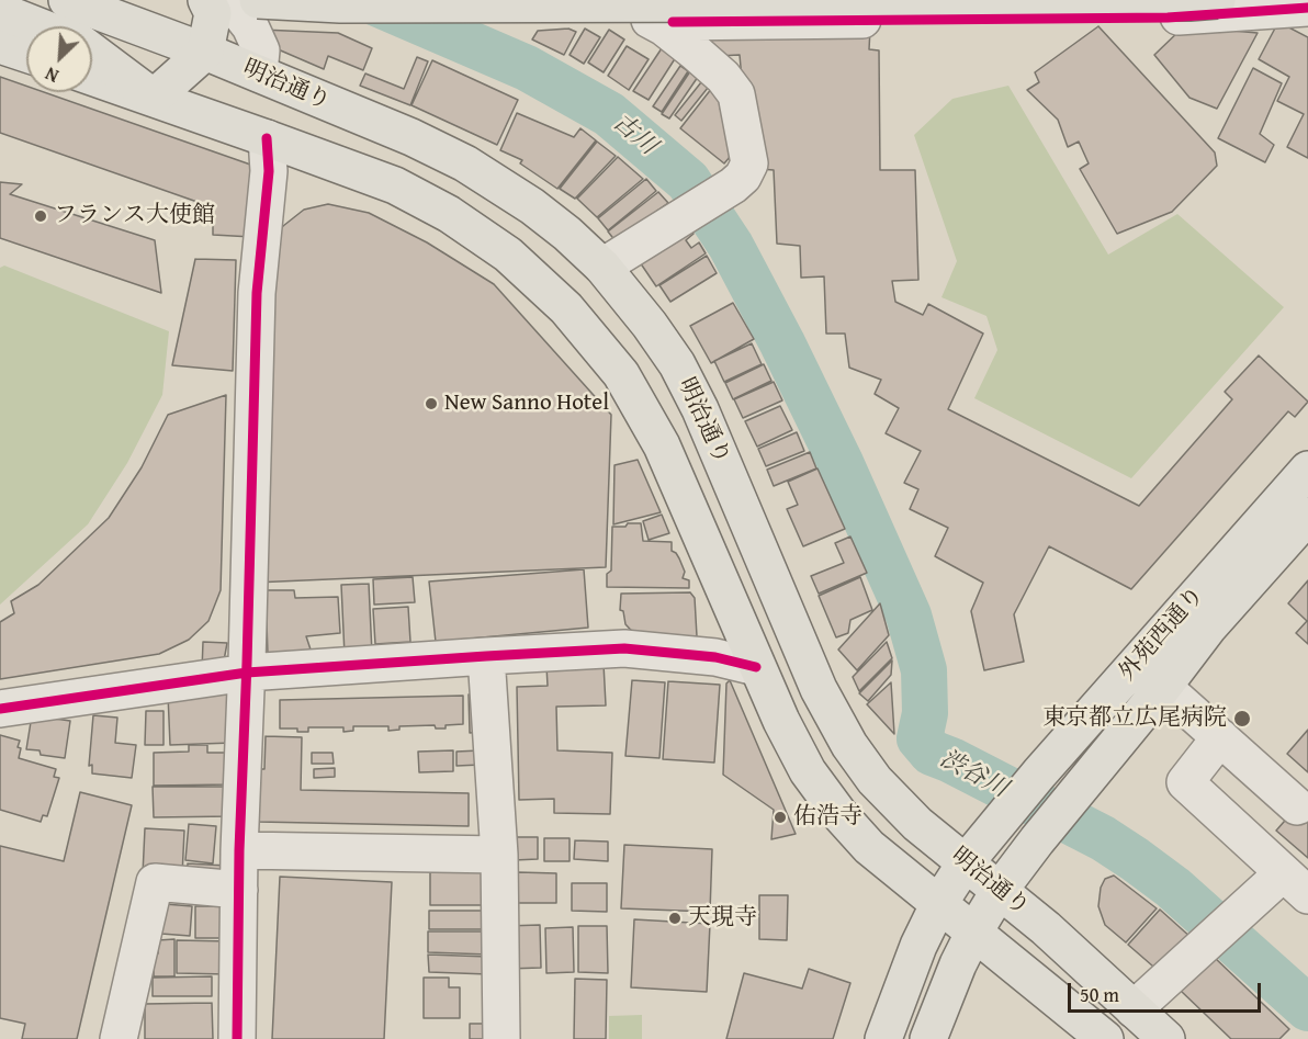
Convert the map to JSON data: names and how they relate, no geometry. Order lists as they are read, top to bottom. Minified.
{"streets":{"main road":["明治通り","外苑西通り"]},"crossings":[["明治通り","外苑西通り"]],"water":["古川","渋谷川"],"places":["フランス大使館","New Sanno Hotel","東京都立広尾病院","佑浩寺","天現寺"],"scale_bar":"50 m","north":"bottom left"}
